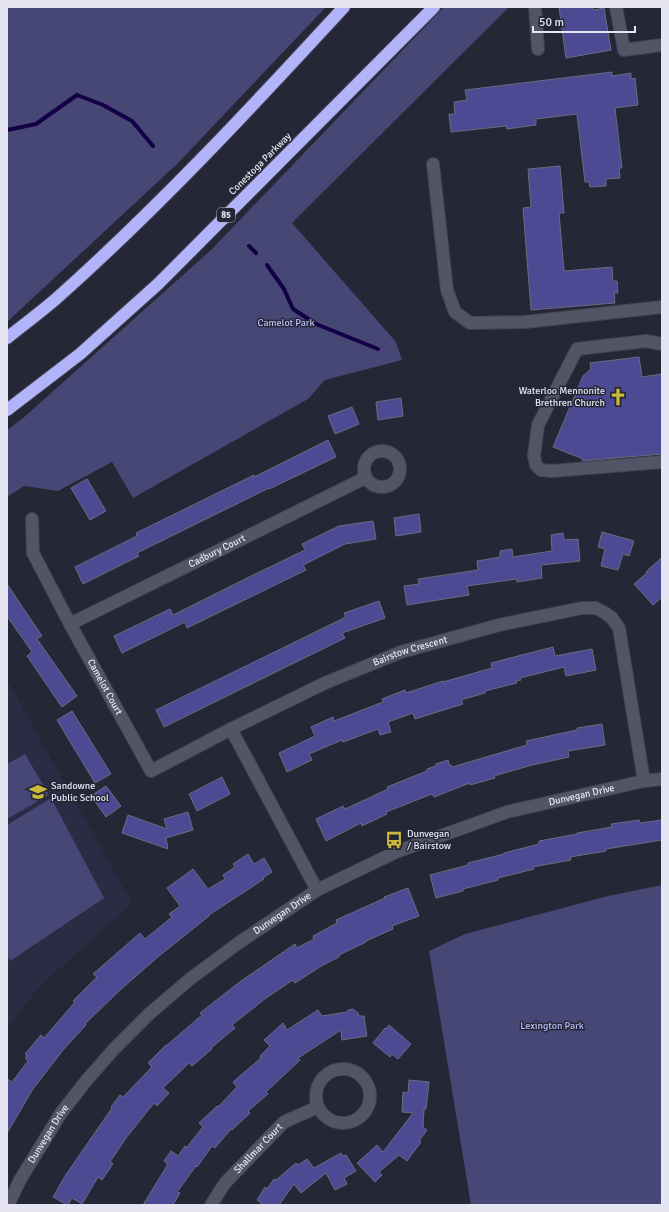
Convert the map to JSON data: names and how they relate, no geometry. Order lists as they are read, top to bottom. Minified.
{"streets":{"highway":["Conestoga Parkway","85"],"street":["Cadbury Court","Bairstow Crescent","Camelot Court","Dunvegan Drive","Shallmar Court"]},"crossings":[["Cadbury Court","Camelot Court"],["Bairstow Crescent","Camelot Court"],["Bairstow Crescent","Dunvegan Drive"]],"parks":["Camelot Park","Lexington Park"],"places":{"church":["Waterloo Mennonite Brethren Church"],"school or university":["Sandowne Public School"],"bus stop":["Dunvegan / Bairstow"]},"scale_bar":"50 m"}
